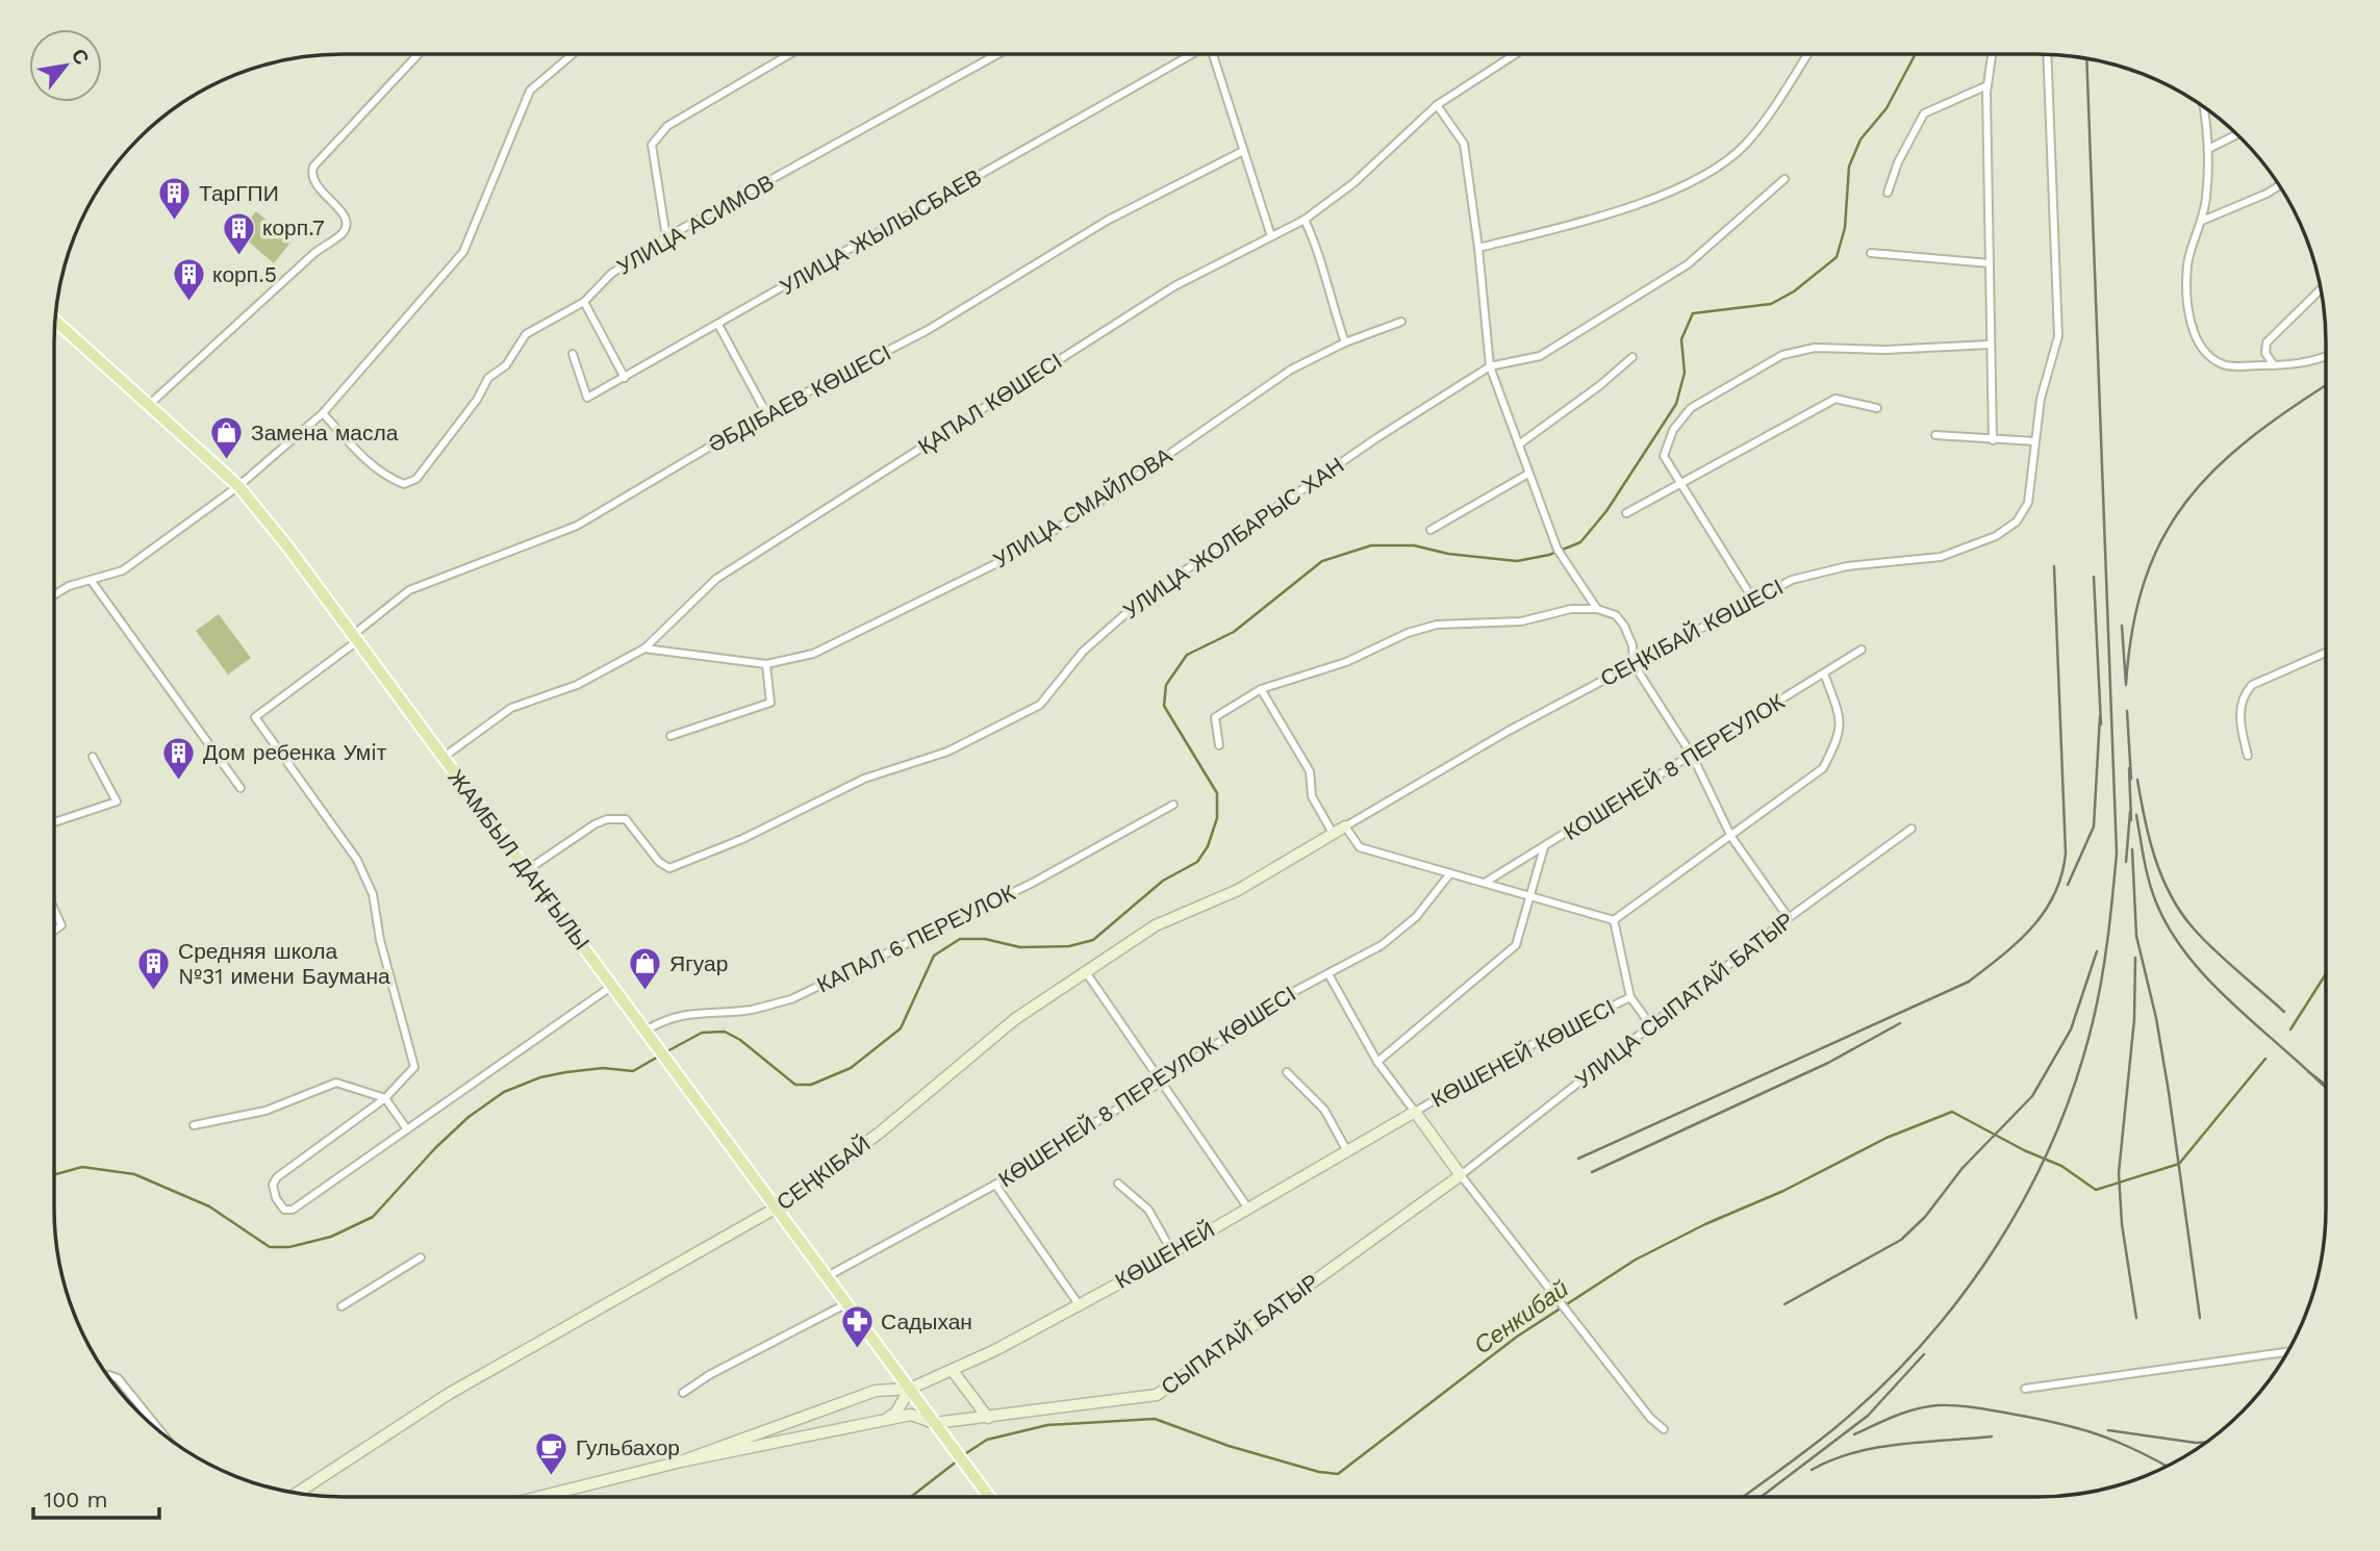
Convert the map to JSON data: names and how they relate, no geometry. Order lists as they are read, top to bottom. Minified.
{"streets":{"main road":["ЖАМБЫЛ ДАҢҒЫЛЫ"],"street":["УЛИЦА АСИМОВ","УЛИЦА ЖЫЛЫСБАЕВ","ӘБДІБАЕВ КӨШЕСІ","ҚАПАЛ КӨШЕСІ","УЛИЦА СМАЙЛОВА","УЛИЦА ЖОЛБАРЫС ХАН","СЕҢКІБАЙ КӨШЕСІ","КОШЕНЕЙ 8 ПЕРЕУЛОК","КАПАЛ 6 ПЕРЕУЛОК","УЛИЦА СЫПАТАЙ БАТЫР","КӨШЕНЕЙ КӨШЕСІ","КӨШЕНЕЙ 8 ПЕРЕУЛОК КӨШЕСІ","СЕҢКІБАЙ","КӨШЕНЕЙ","СЫПАТАЙ БАТЫР"]},"crossings":[["ӘБДІБАЕВ КӨШЕСІ","ЖАМБЫЛ ДАҢҒЫЛЫ"],["ҚАПАЛ КӨШЕСІ","УЛИЦА СМАЙЛОВА"],["ҚАПАЛ КӨШЕСІ","ЖАМБЫЛ ДАҢҒЫЛЫ"],["УЛИЦА ЖОЛБАРЫС ХАН","ЖАМБЫЛ ДАҢҒЫЛЫ"],["СЕҢКІБАЙ КӨШЕСІ","СЕҢКІБАЙ"],["ЖАМБЫЛ ДАҢҒЫЛЫ","КАПАЛ 6 ПЕРЕУЛОК"],["ЖАМБЫЛ ДАҢҒЫЛЫ","КӨШЕНЕЙ 8 ПЕРЕУЛОК КӨШЕСІ"],["ЖАМБЫЛ ДАҢҒЫЛЫ","СЕҢКІБАЙ"],["ЖАМБЫЛ ДАҢҒЫЛЫ","КӨШЕНЕЙ"],["ЖАМБЫЛ ДАҢҒЫЛЫ","СЫПАТАЙ БАТЫР"],["УЛИЦА СЫПАТАЙ БАТЫР","СЫПАТАЙ БАТЫР"],["КӨШЕНЕЙ КӨШЕСІ","КӨШЕНЕЙ"]],"water":["Сенкибай"],"places":{"building":["ТарГПИ","корп.7","корп.5","Дом ребенка Умiт","Средняя школа №31 имени Баумана"],"shop":["Замена масла","Ягуар"],"pharmacy":["Садыхан"],"cafe":["Гульбахор"]},"scale_bar":"100 m","north":"top right"}
